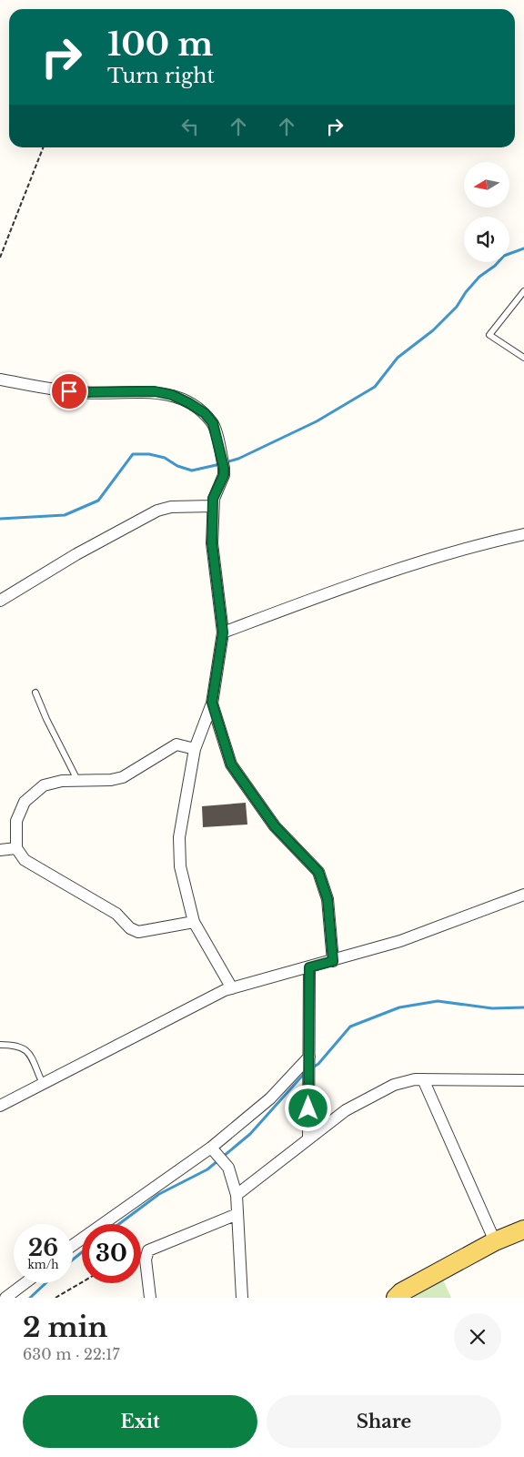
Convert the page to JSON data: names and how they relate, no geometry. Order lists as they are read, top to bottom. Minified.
{"north":"left","page":{"turn":["100 m","Turn right"],"speed":"26 km/h","limit":"30","heading":["2 min","630 m · 22:17"],"buttons":["Exit","Share"]}}
